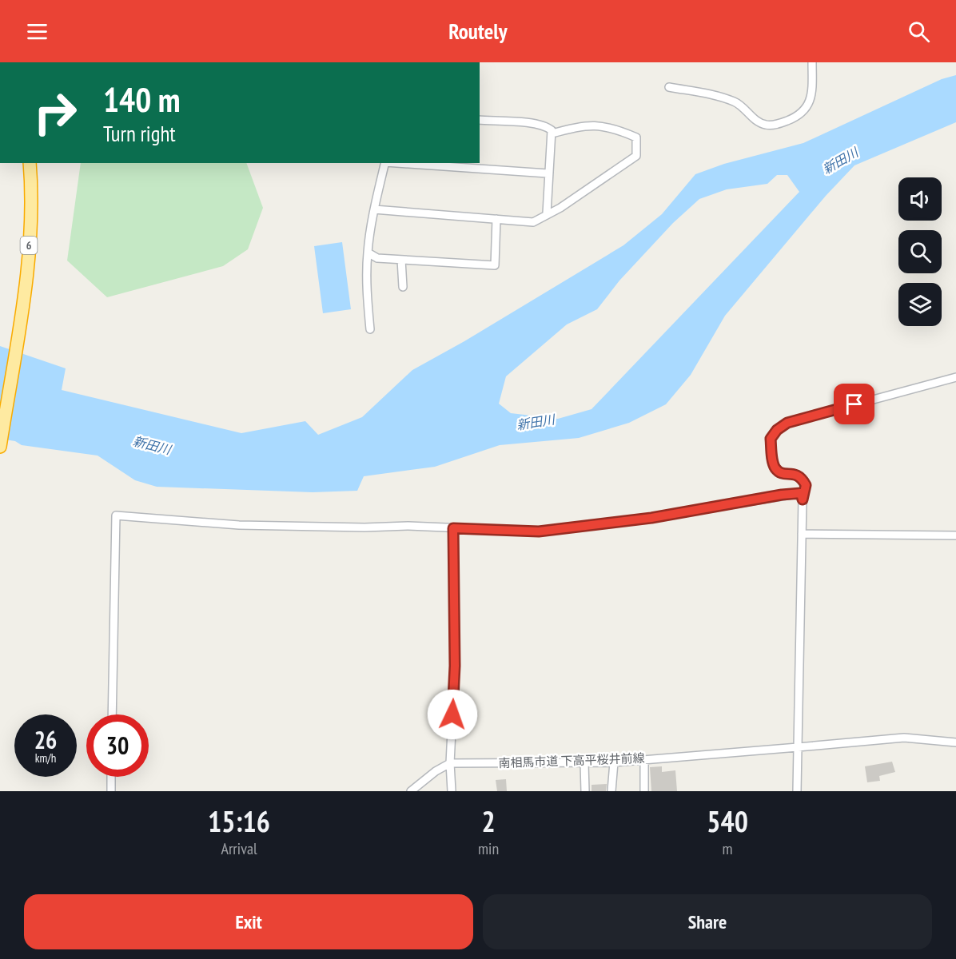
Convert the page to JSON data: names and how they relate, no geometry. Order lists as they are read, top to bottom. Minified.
{"streets":{"highway":["6"],"street":["南相馬市道 下高平桜井前線"]},"water":["新田川"],"page":{"header":"Routely","turn":["140 m","Turn right"],"speed":"26 km/h","limit":"30","eta":["15:16","Arrival","2","min","540","m"],"buttons":["Exit","Share"]}}
